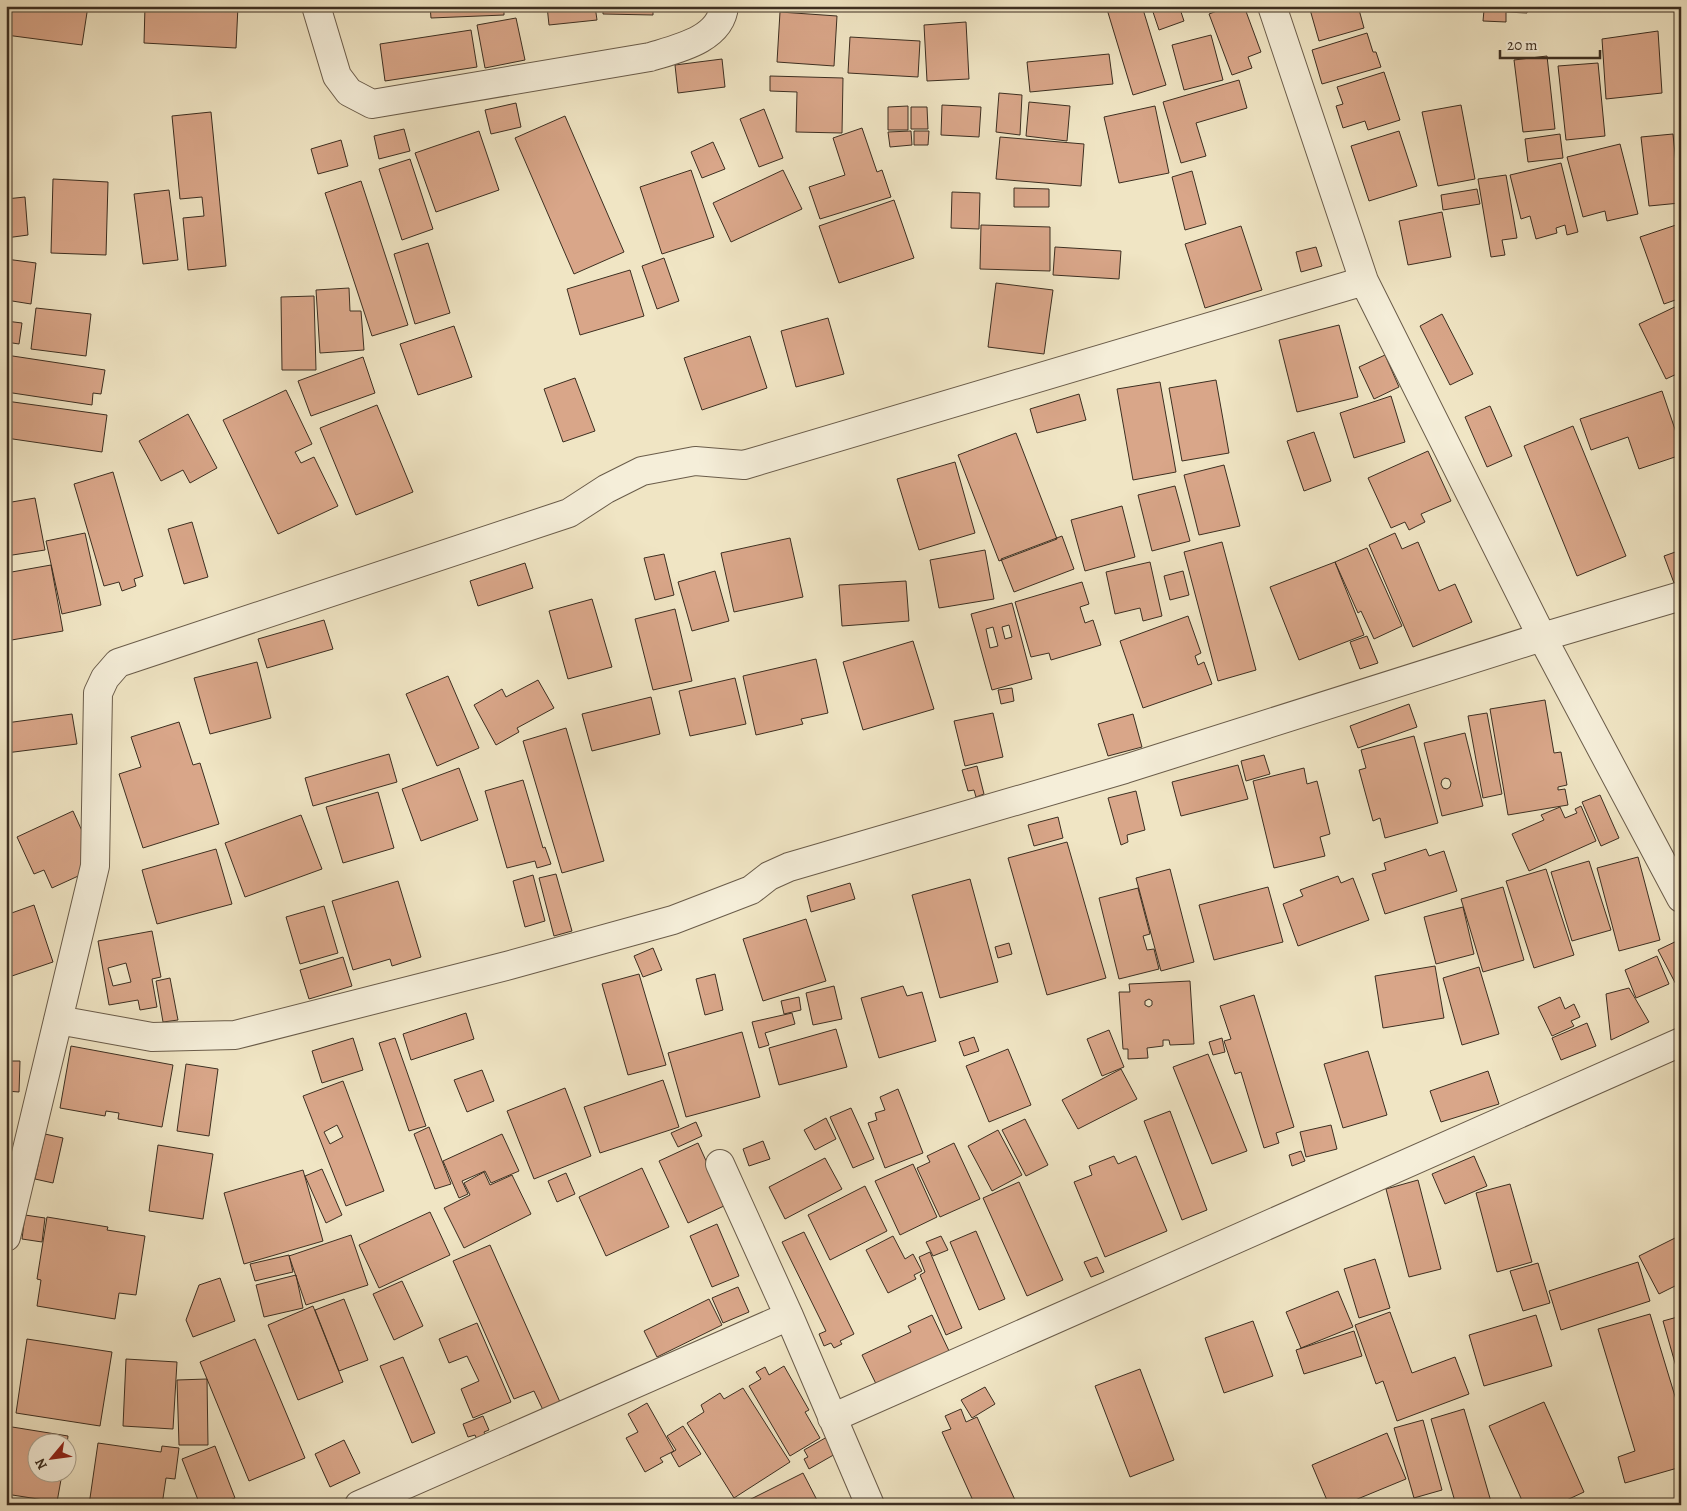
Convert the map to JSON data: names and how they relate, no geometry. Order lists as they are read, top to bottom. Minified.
{"scale_bar":"20 m","north":"bottom left"}
